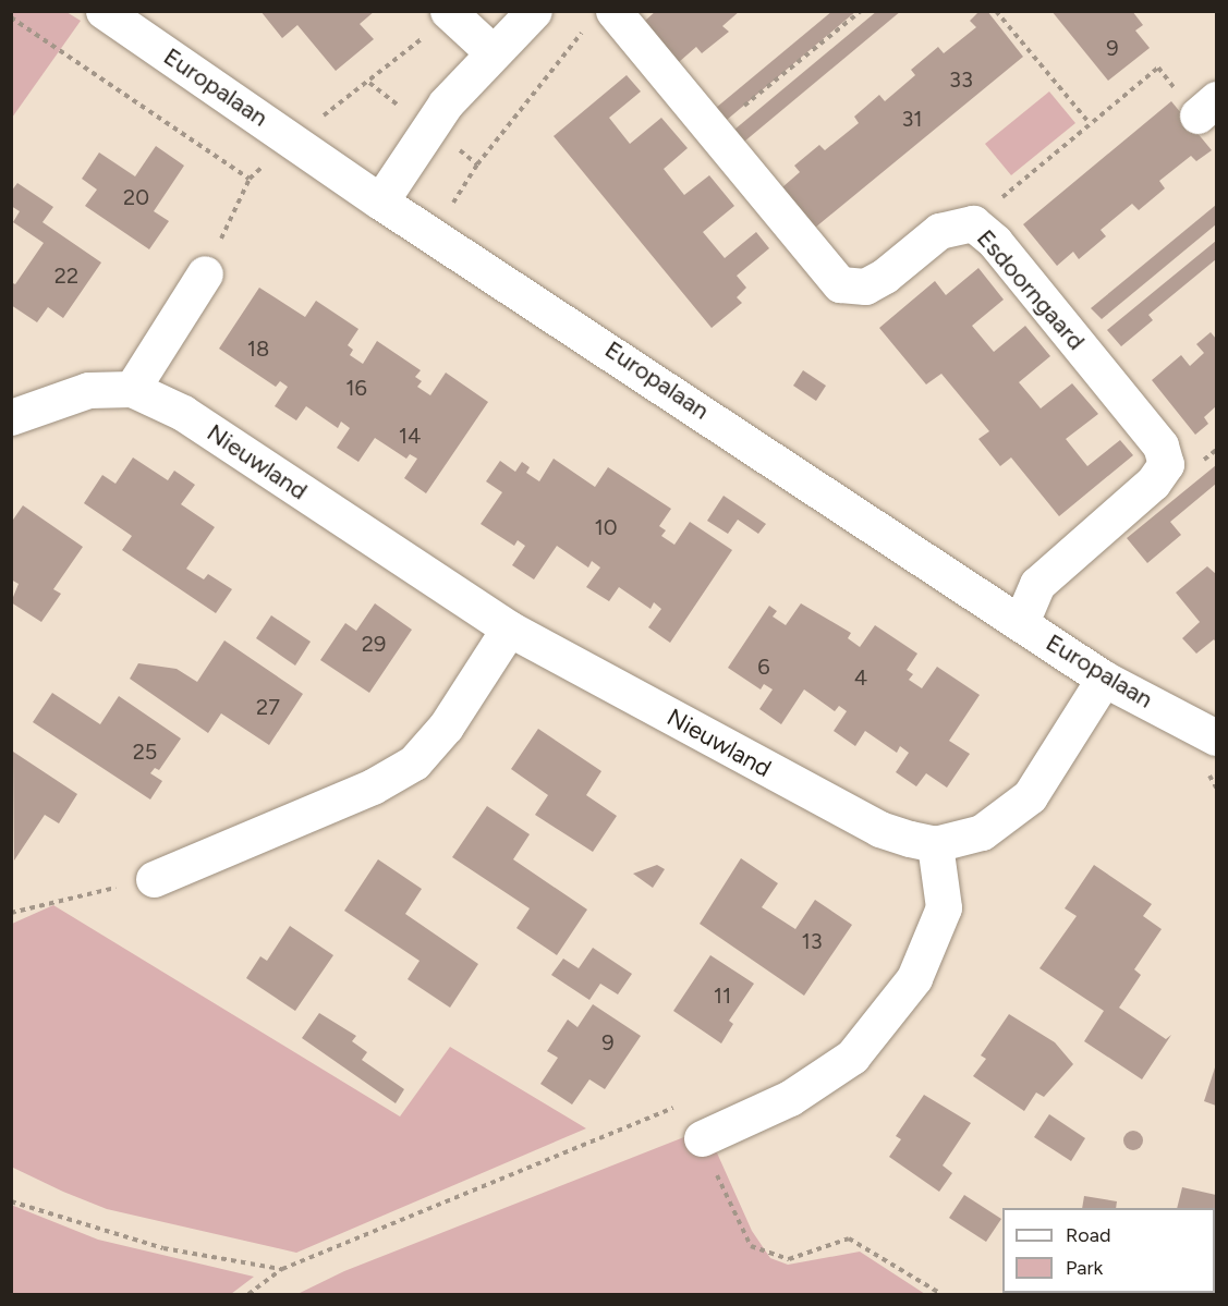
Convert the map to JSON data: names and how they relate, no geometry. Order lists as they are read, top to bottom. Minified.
{"streets":{"street":["Europalaan","Esdoorngaard","Nieuwland"]},"crossings":[["Europalaan","Esdoorngaard"],["Europalaan","Nieuwland"]],"house_numbers":["9","33","31","20","22","18","16","14","10","29","6","4","27","25","13","11","9"],"legend":["Road","Park"]}
